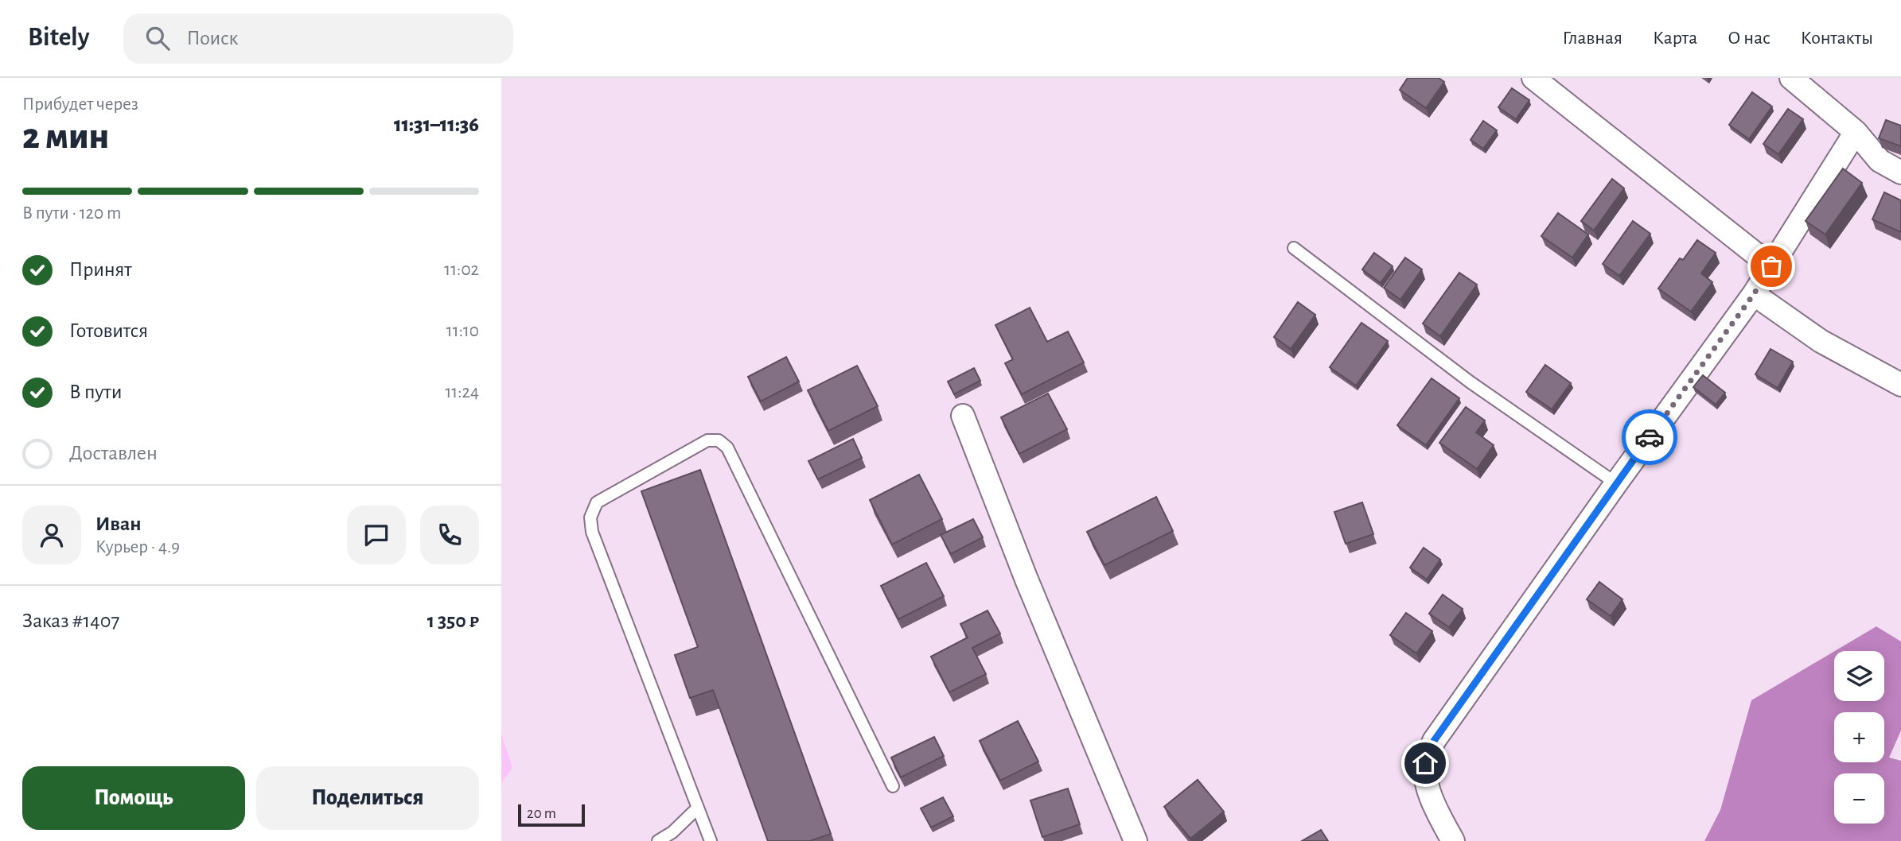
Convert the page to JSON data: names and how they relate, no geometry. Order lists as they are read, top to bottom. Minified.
{"scale_bar":"20 m","page":{"header":"Bitely","search":"Поиск","nav":["Главная","Карта","О нас","Контакты"],"heading":["2 мин","Прибудет через","11:31–11:36"],"panel":["Иван","Курьер · 4.9","Заказ #1407","1 350 ₽"],"bar":"В пути · 120 m","list":[["Принят","11:02"],["Готовится","11:10"],["В пути","11:24"],"Доставлен"],"map_buttons":["+","−"],"buttons":["Помощь","Поделиться"],"scale":"20 m"}}
